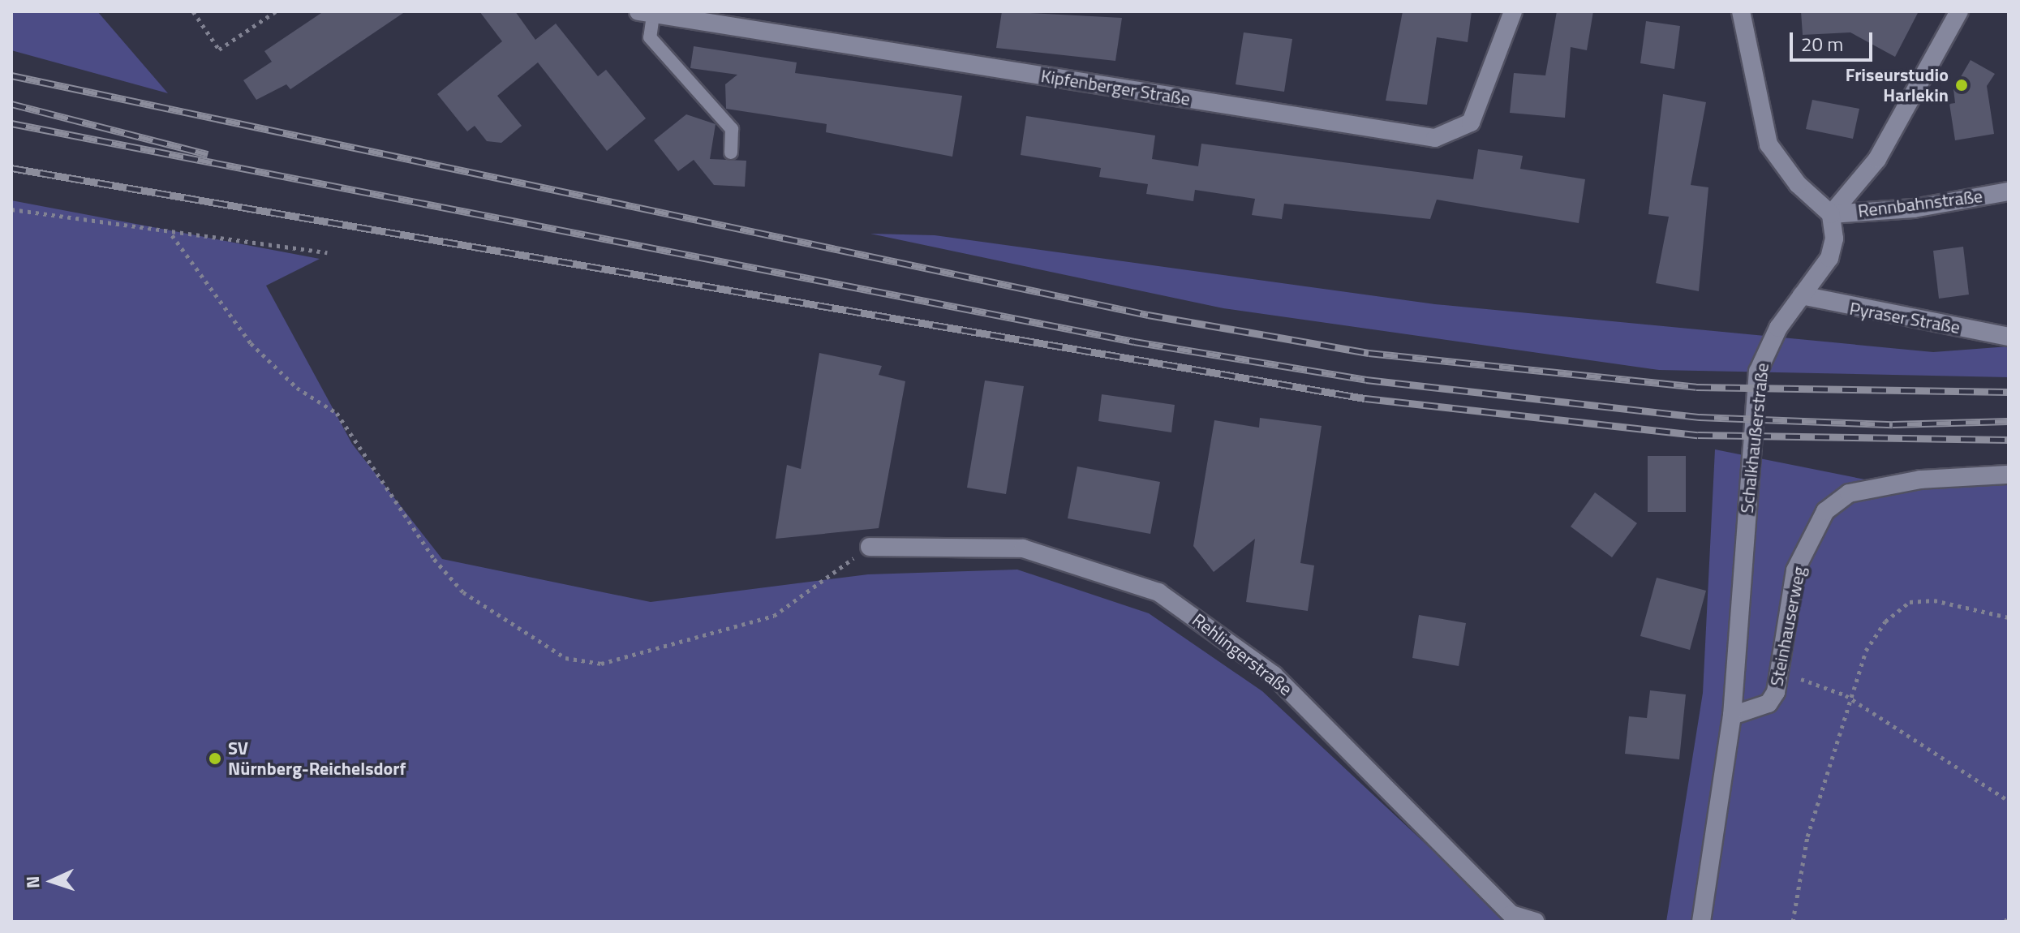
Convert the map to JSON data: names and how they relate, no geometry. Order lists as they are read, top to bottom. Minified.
{"streets":{"street":["Kipfenberger Straße","Rennbahnstraße","Pyraser Straße","Schalkhaußerstraße","Steinhauserweg","Rehlingerstraße"]},"crossings":[["Rennbahnstraße","Schalkhaußerstraße"],["Pyraser Straße","Schalkhaußerstraße"],["Schalkhaußerstraße","Steinhauserweg"]],"places":["Friseurstudio Harlekin","SV Nürnberg-Reichelsdorf"],"scale_bar":"20 m","north":"left"}
